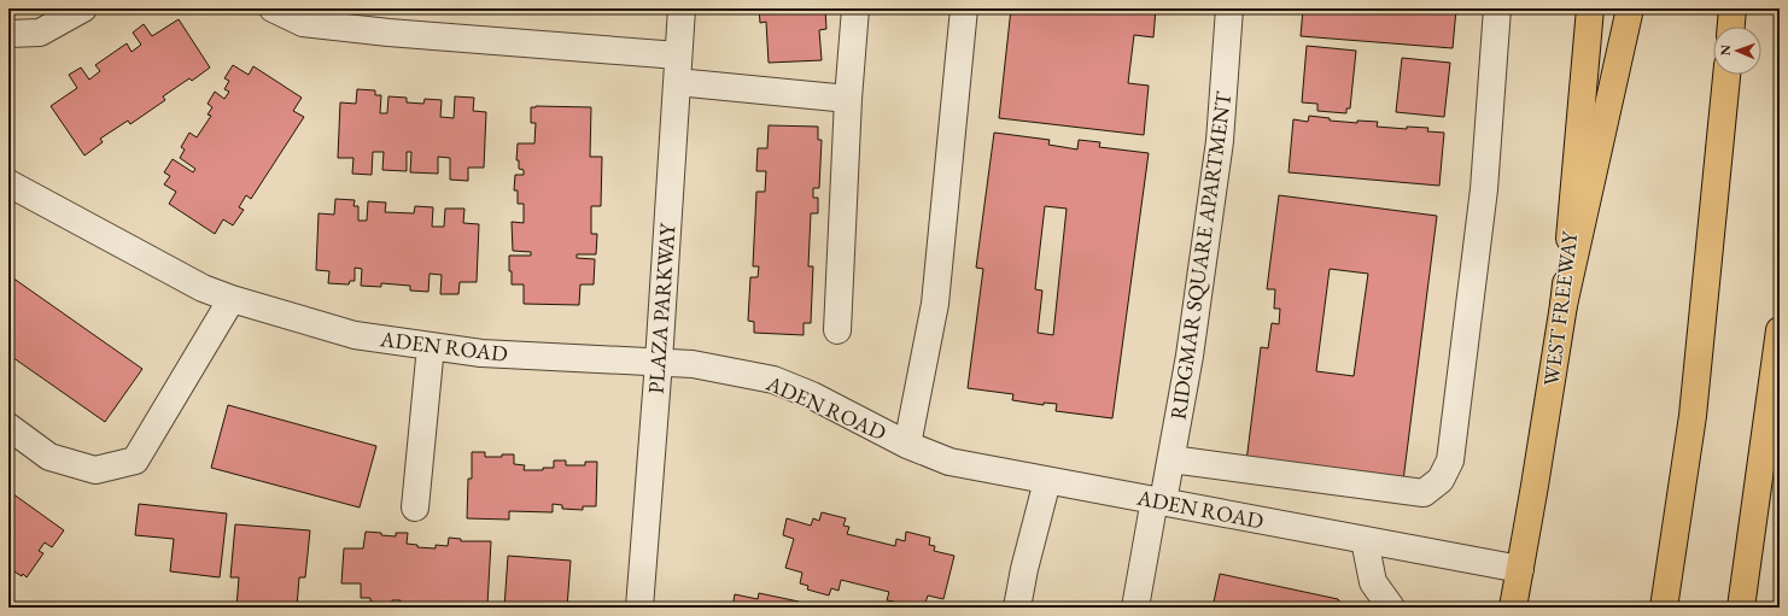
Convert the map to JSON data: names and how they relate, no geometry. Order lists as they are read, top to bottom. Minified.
{"streets":{"main road":["WEST FREEWAY"],"street":["RIDGMAR SQUARE APARTMENT","PLAZA PARKWAY","ADEN ROAD"]},"crossings":[["RIDGMAR SQUARE APARTMENT","ADEN ROAD"],["PLAZA PARKWAY","ADEN ROAD"],["WEST FREEWAY","ADEN ROAD"]],"north":"left"}
